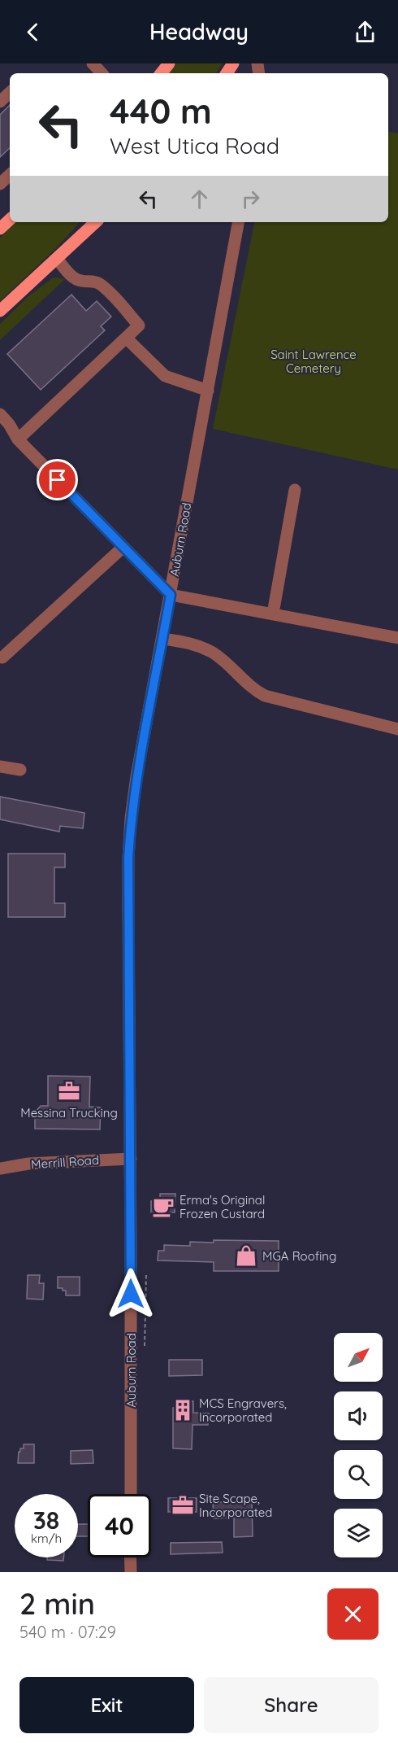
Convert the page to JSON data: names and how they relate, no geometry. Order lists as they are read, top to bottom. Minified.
{"streets":{"street":["Auburn Road","Merrill Road"]},"crossings":[["Auburn Road","Merrill Road"]],"parks":["Saint Lawrence Cemetery"],"places":{"office":["Messina Trucking","Site Scape, Incorporated"],"cafe":["Erma's Original Frozen Custard"],"shop":["MGA Roofing"],"building":["MCS Engravers, Incorporated"]},"north":"top right","page":{"header":"Headway","turn":["440 m","West Utica Road"],"speed":"38 km/h","limit":"40","heading":["2 min","540 m · 07:29"],"buttons":["Exit","Share"]}}
